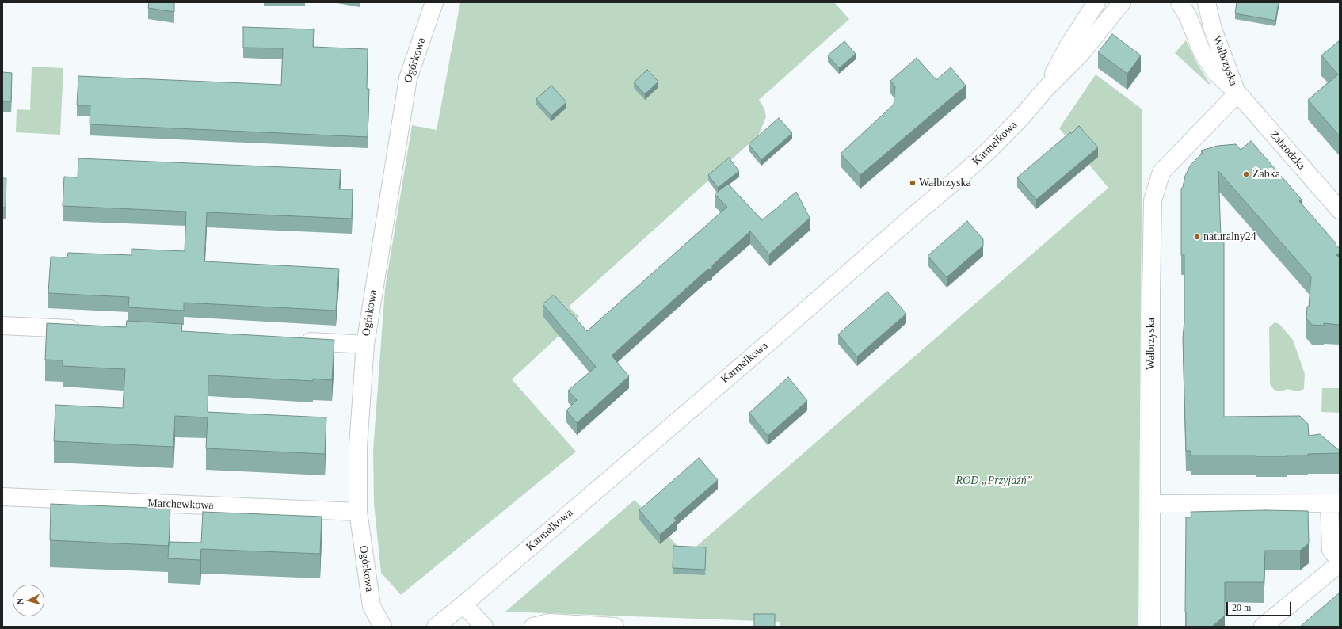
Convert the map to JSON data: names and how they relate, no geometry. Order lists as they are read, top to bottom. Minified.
{"streets":{"street":["Ogórkowa","Wałbrzyska","Karmelkowa","Zabrodzka","Marchewkowa"]},"crossings":[["Ogórkowa","Marchewkowa"],["Wałbrzyska","Zabrodzka"]],"parks":["ROD „Przyjaźń”"],"places":["Żabka","Wałbrzyska","naturalny24"],"scale_bar":"20 m","north":"left"}
